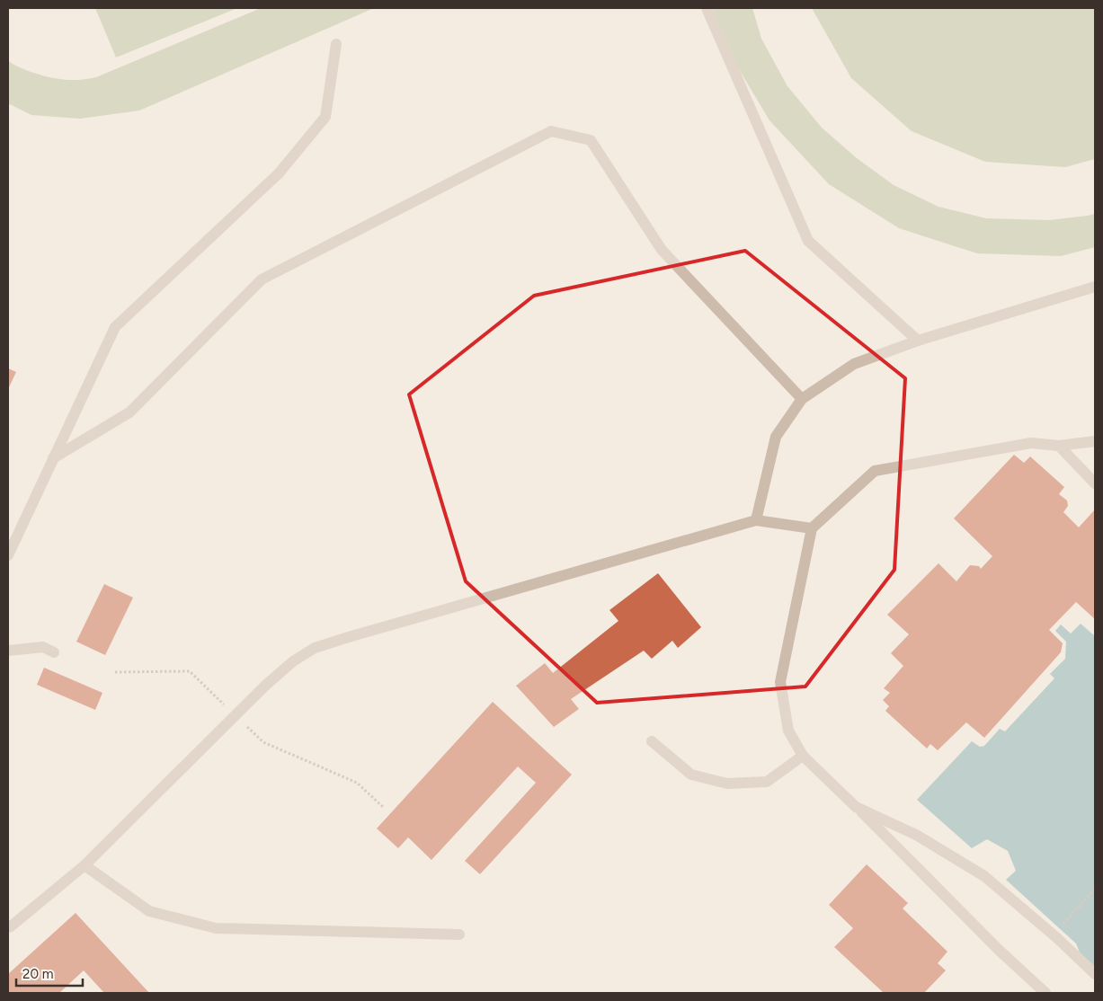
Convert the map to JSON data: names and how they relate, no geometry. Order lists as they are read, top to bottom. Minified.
{"scale_bar":"20 m"}
